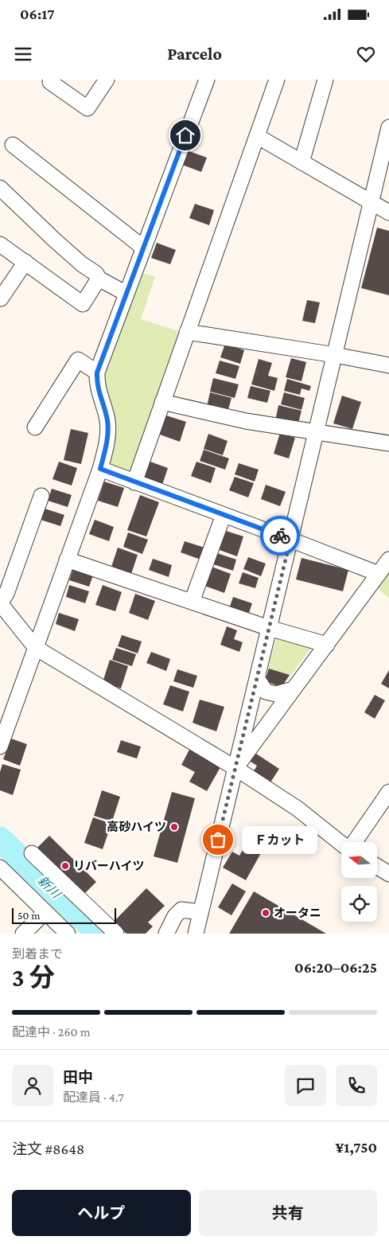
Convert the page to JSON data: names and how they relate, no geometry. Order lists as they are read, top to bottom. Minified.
{"water":["新川"],"places":["高砂ハイツ","Ｆカット","リバーハイツ","オータニ"],"scale_bar":"50 m","north":"left","page":{"status":"06:17","header":"Parcelo","bubble":"Ｆカット","scale":"50 m","heading":["3 分","到着まで","06:20–06:25"],"panel":["田中","配達員 · 4.7","注文 #8648","¥1,750"],"bar":"配達中 · 260 m","buttons":["ヘルプ","共有"]}}
